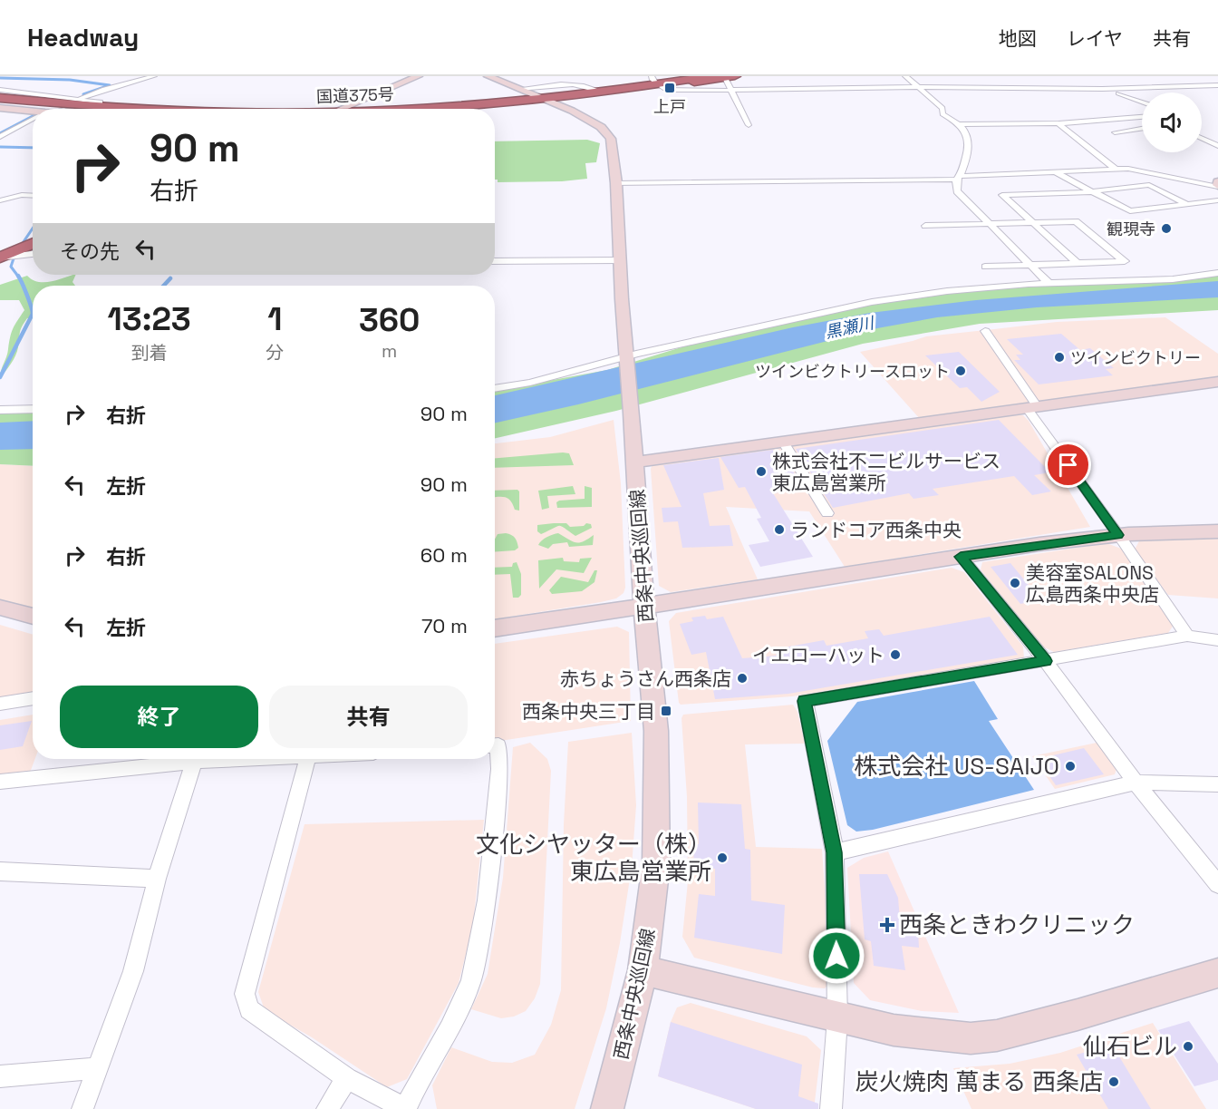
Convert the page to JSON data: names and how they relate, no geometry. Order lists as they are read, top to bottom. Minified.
{"streets":{"highway":["国道375号"],"street":["西条中央巡回線"]},"crossings":[["国道375号","西条中央巡回線"]],"water":["黒瀬川"],"places":{"transit":["上戸","西条中央三丁目"],"other":["観現寺","ツインビクトリー","ツインビクトリースロット","株式会社不二ビルサービス 東広島営業所","ランドコア西条中央","美容室SALONS 広島西条中央店","イエローハット","赤ちょうさん西条店","株式会社 US-SAIJO","文化シヤッター（株） 東広島営業所","仙石ビル","炭火焼肉 萬まる 西条店"],"health":["西条ときわクリニック"]},"page":{"header":"Headway","nav":["地図","レイヤ","共有"],"turn":["90 m","右折"],"then":"その先","eta":["13:23","到着","1","分","360","m"],"list":[{"name":"右折","value":"90 m"},{"name":"左折","value":"90 m"},{"name":"右折","value":"60 m"},{"name":"左折","value":"70 m"}],"buttons":["終了","共有"]}}
